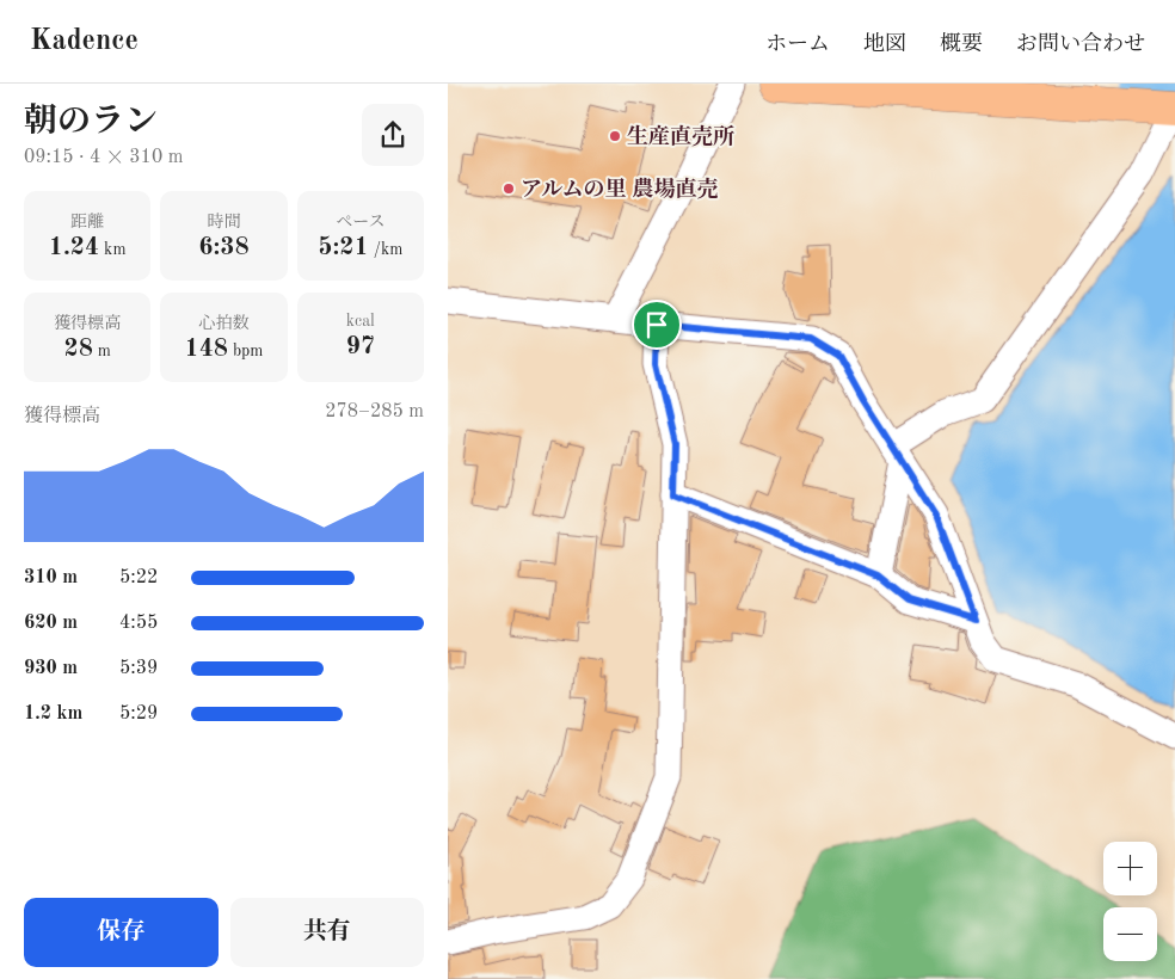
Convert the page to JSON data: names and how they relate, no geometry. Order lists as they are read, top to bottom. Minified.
{"places":["生産直売所","アルムの里 農場直売"],"page":{"header":"Kadence","nav":["ホーム","地図","概要","お問い合わせ"],"heading":["朝のラン","09:15 · 4 × 310 m"],"stats":[["距離","1.24 km"],["時間","6:38"],["ペース","5:21 /km"],["獲得標高","28 m"],["心拍数","148 bpm"],["kcal","97"]],"chart":["獲得標高","278–285 m"],"list":[{"name":"310 m","note":"5:22"},{"name":"620 m","note":"4:55"},{"name":"930 m","note":"5:39"},{"name":"1.2 km","note":"5:29"}],"map_buttons":["+","−"],"buttons":["保存","共有"]}}
